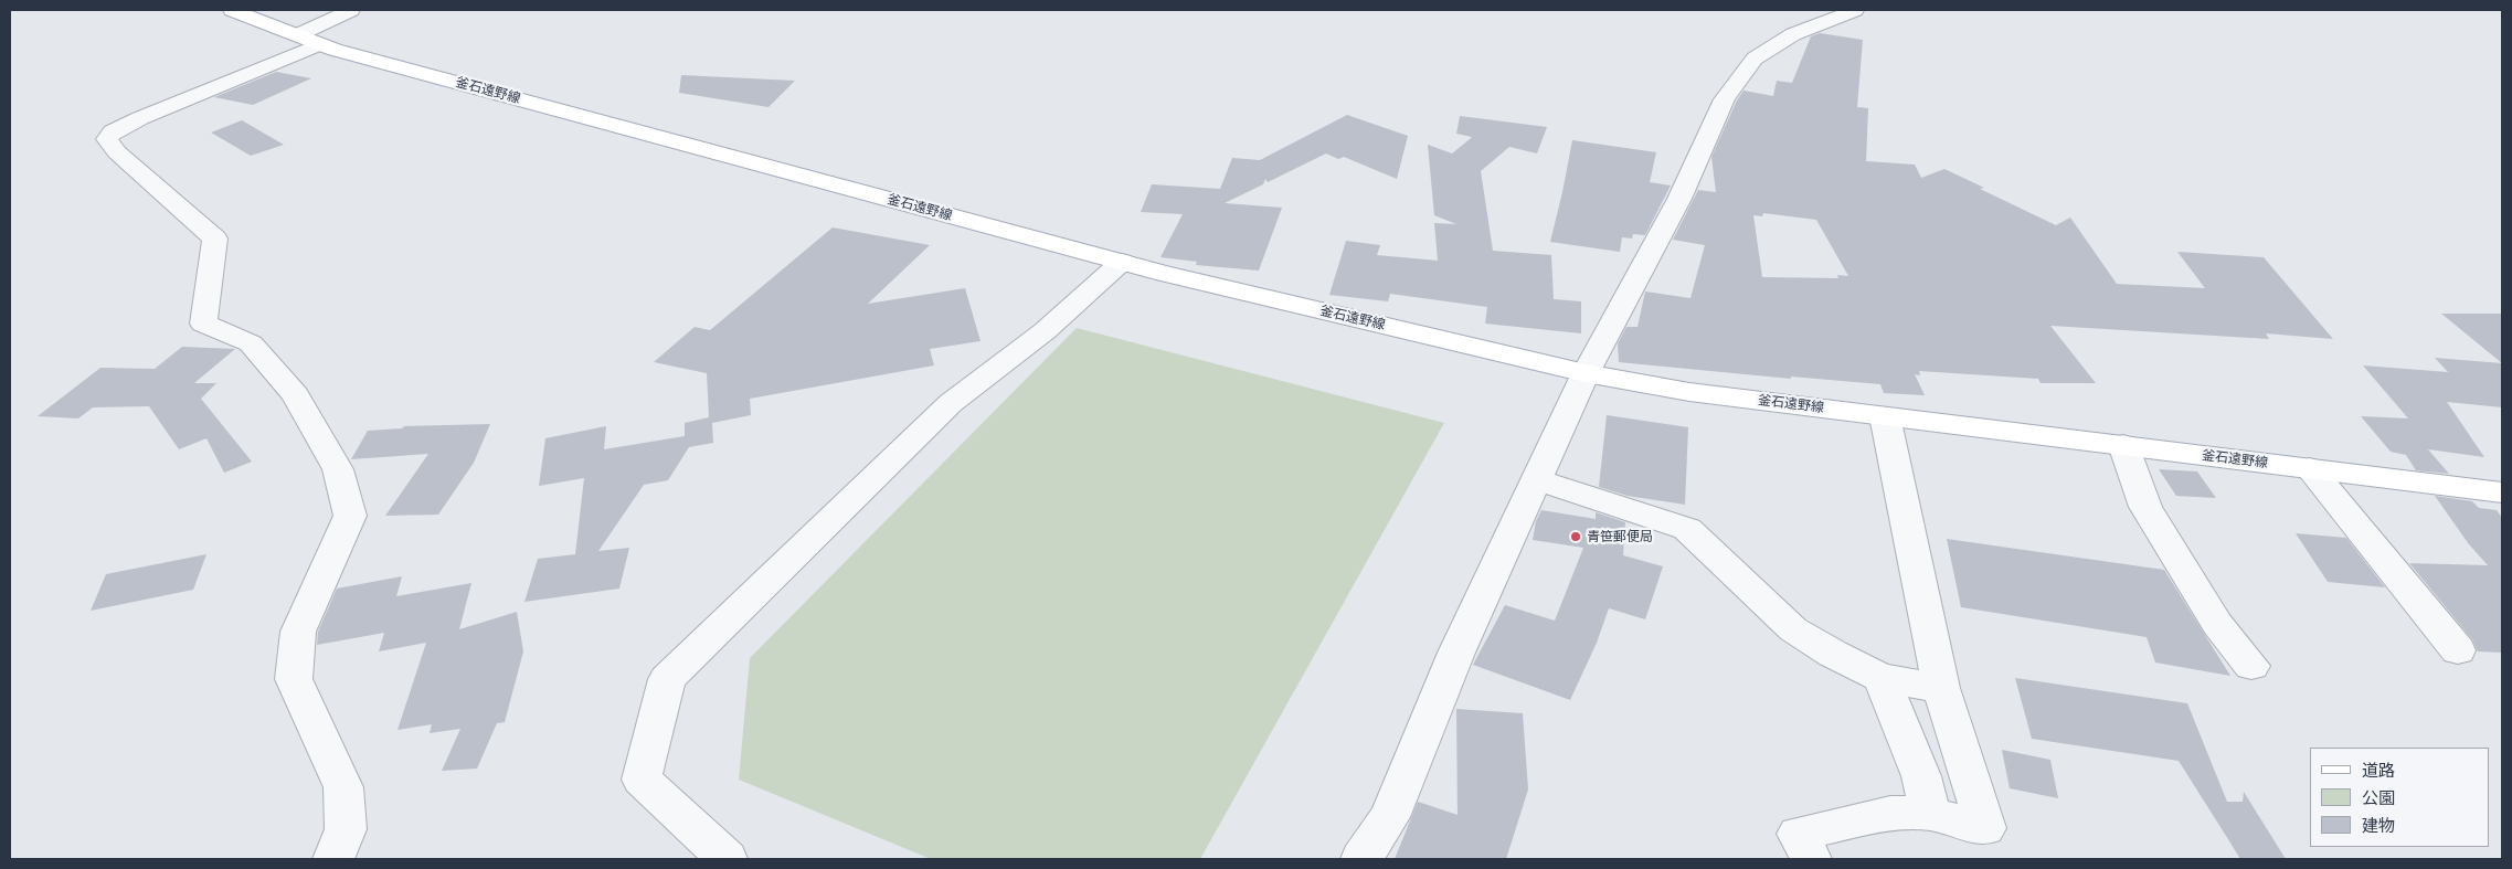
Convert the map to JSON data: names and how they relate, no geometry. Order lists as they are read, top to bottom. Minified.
{"streets":{"main road":["釜石遠野線"]},"places":["青笹郵便局"],"legend":["道路","公園","建物"]}
